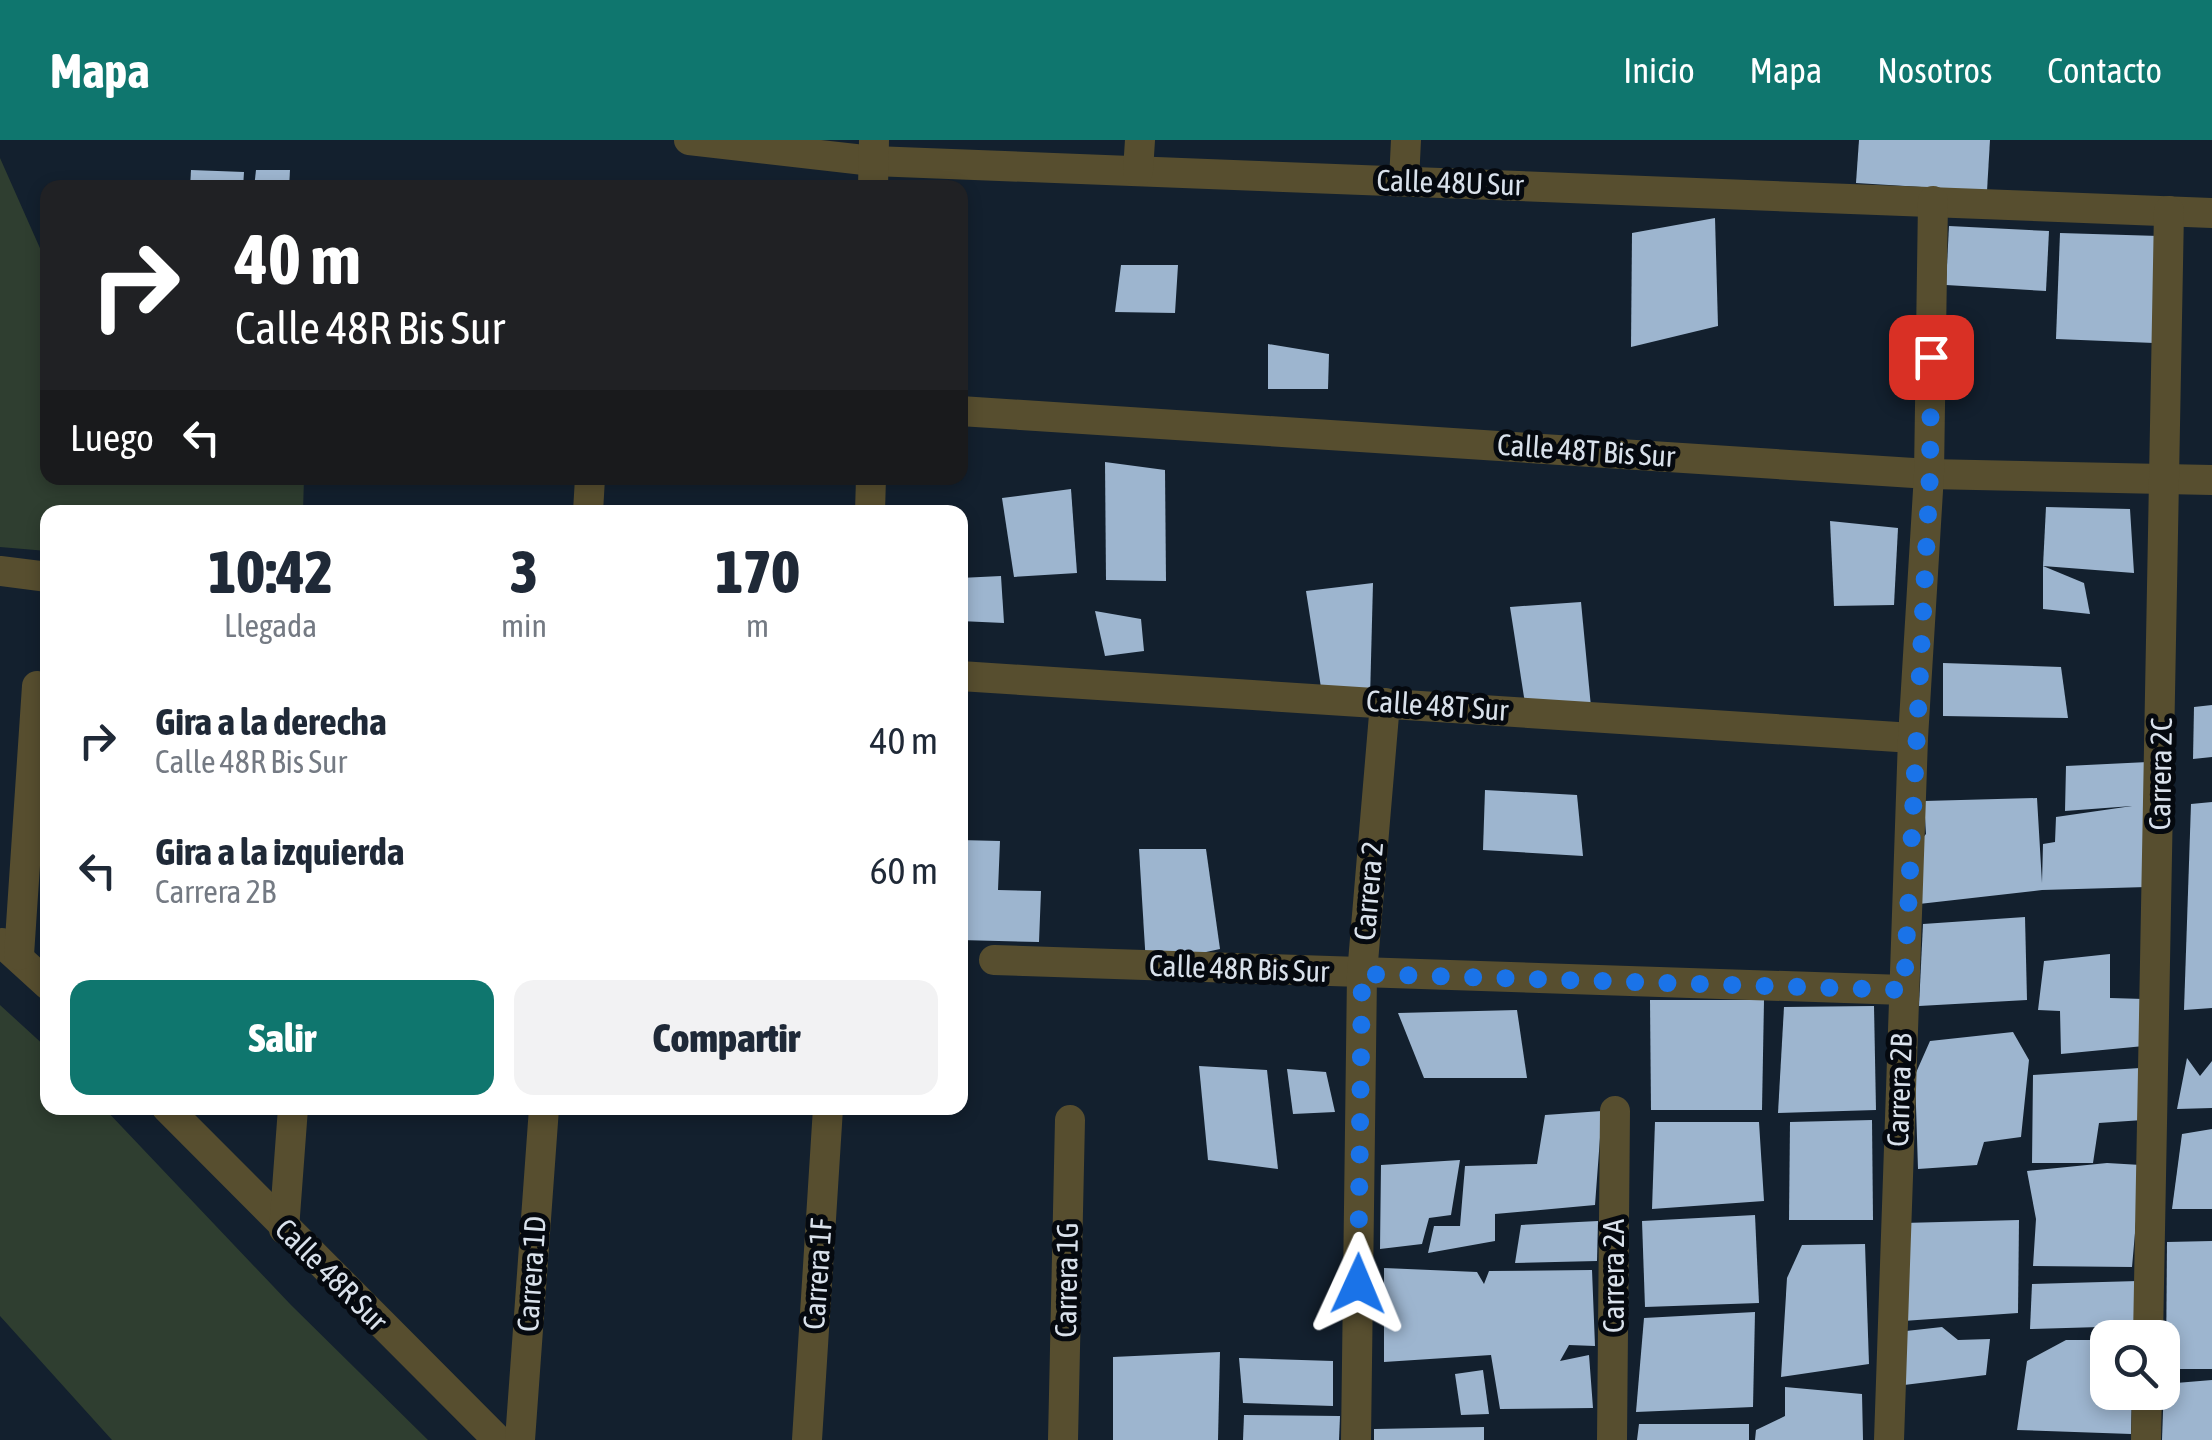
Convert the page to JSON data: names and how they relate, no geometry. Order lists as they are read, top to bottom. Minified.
{"streets":{"street":["Calle 48U Sur","Calle 48T Bis Sur","Calle 48T Sur","Carrera 2C","Carrera 2","Calle 48R Bis Sur","Carrera 2B","Carrera 1D","Carrera 1F","Calle 48R Sur","Carrera 2A","Carrera 1G"]},"crossings":[["Calle 48U Sur","Carrera 2C"],["Calle 48U Sur","Carrera 2B"],["Calle 48T Bis Sur","Carrera 2C"],["Calle 48T Bis Sur","Carrera 2B"],["Calle 48T Sur","Carrera 2"],["Calle 48T Sur","Carrera 2B"],["Carrera 2","Calle 48R Bis Sur"],["Calle 48R Bis Sur","Carrera 2B"]],"page":{"header":"Mapa","nav":["Inicio","Mapa","Nosotros","Contacto"],"turn":["40 m","Calle 48R Bis Sur"],"then":"Luego","eta":["10:42","Llegada","3","min","170","m"],"list":[{"name":"Gira a la derecha","note":"Calle 48R Bis Sur","value":"40 m"},{"name":"Gira a la izquierda","note":"Carrera 2B","value":"60 m"}],"buttons":["Salir","Compartir"]}}
